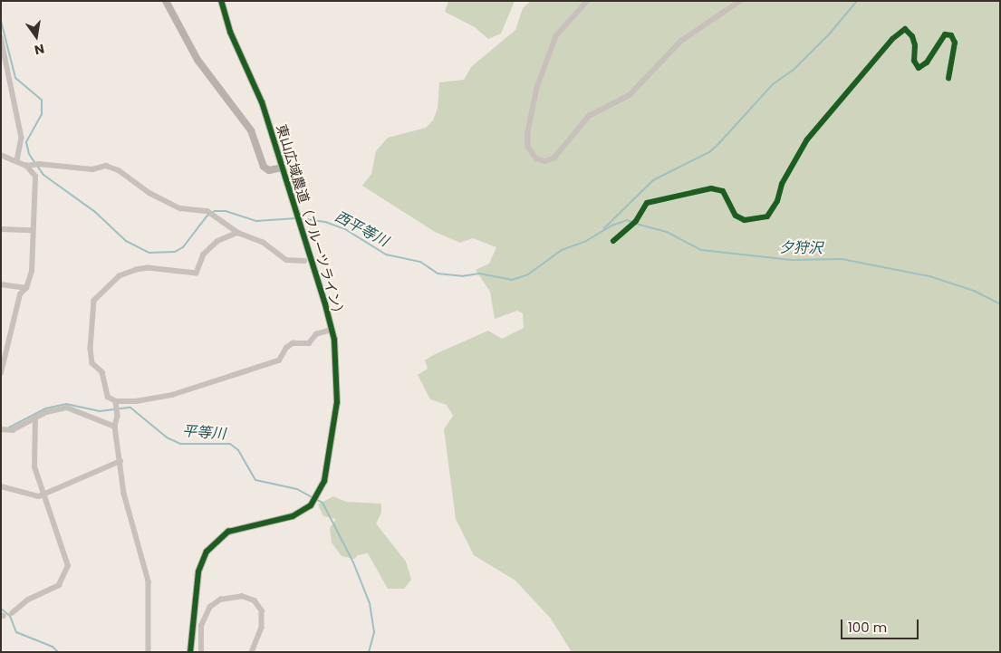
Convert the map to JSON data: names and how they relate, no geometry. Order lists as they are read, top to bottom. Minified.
{"streets":{"street":["東山広域農道（フルーツライン）"]},"water":["西平等川","夕狩沢","平等川"],"scale_bar":"100 m","north":"bottom"}
